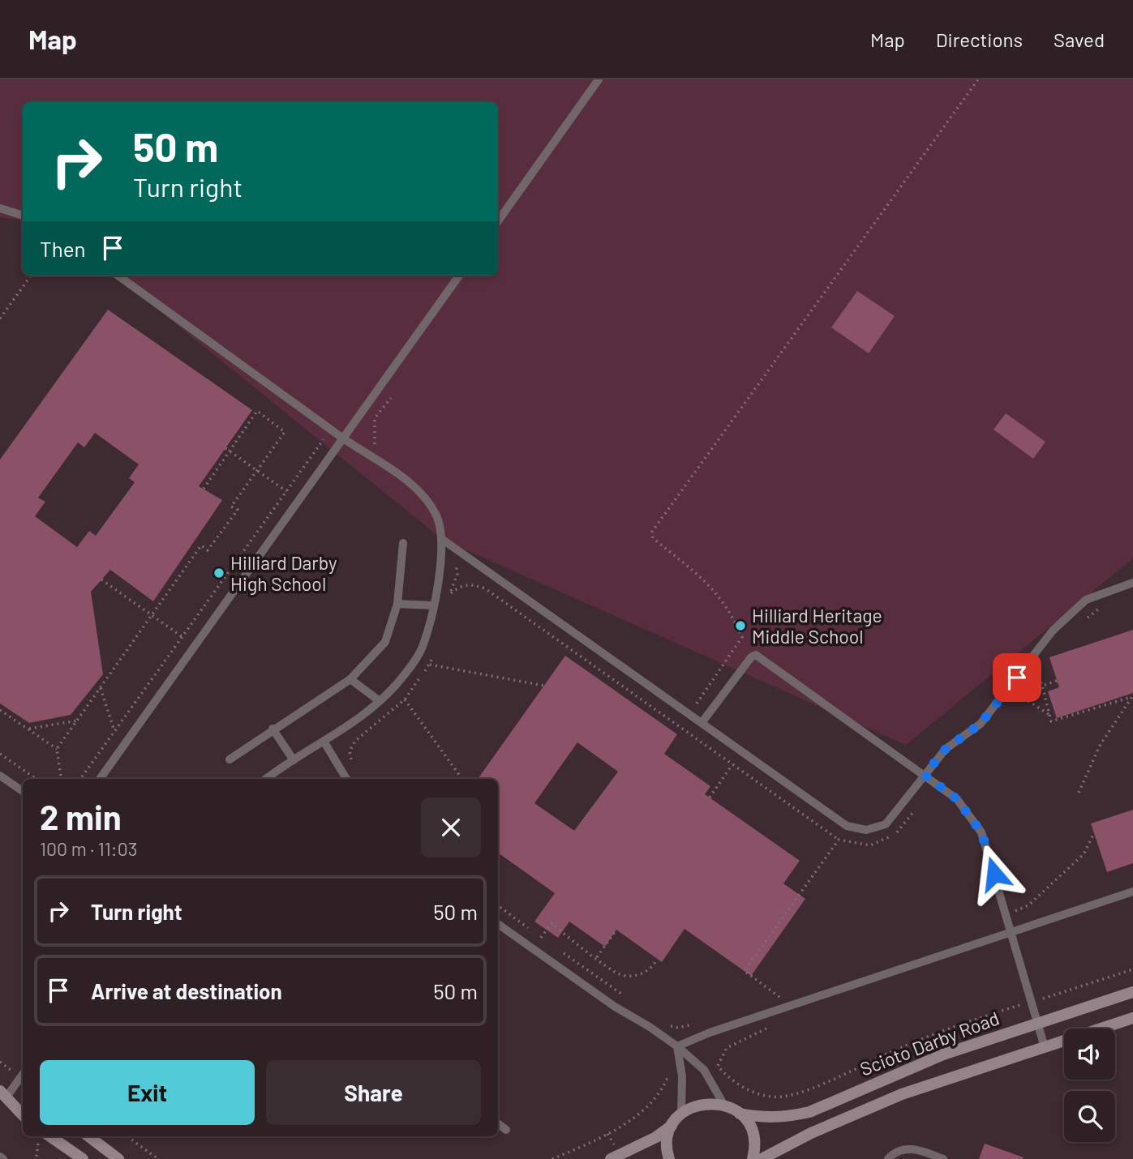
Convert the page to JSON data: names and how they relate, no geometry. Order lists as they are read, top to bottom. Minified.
{"streets":{"main road":["Scioto Darby Road"]},"places":["Hilliard Darby High School","Hilliard Heritage Middle School"],"page":{"header":"Map","nav":["Map","Directions","Saved"],"turn":["50 m","Turn right"],"then":"Then","heading":["2 min","100 m · 11:03"],"list":[{"name":"Turn right","value":"50 m"},{"name":"Arrive at destination","value":"50 m"}],"buttons":["Exit","Share"]}}
